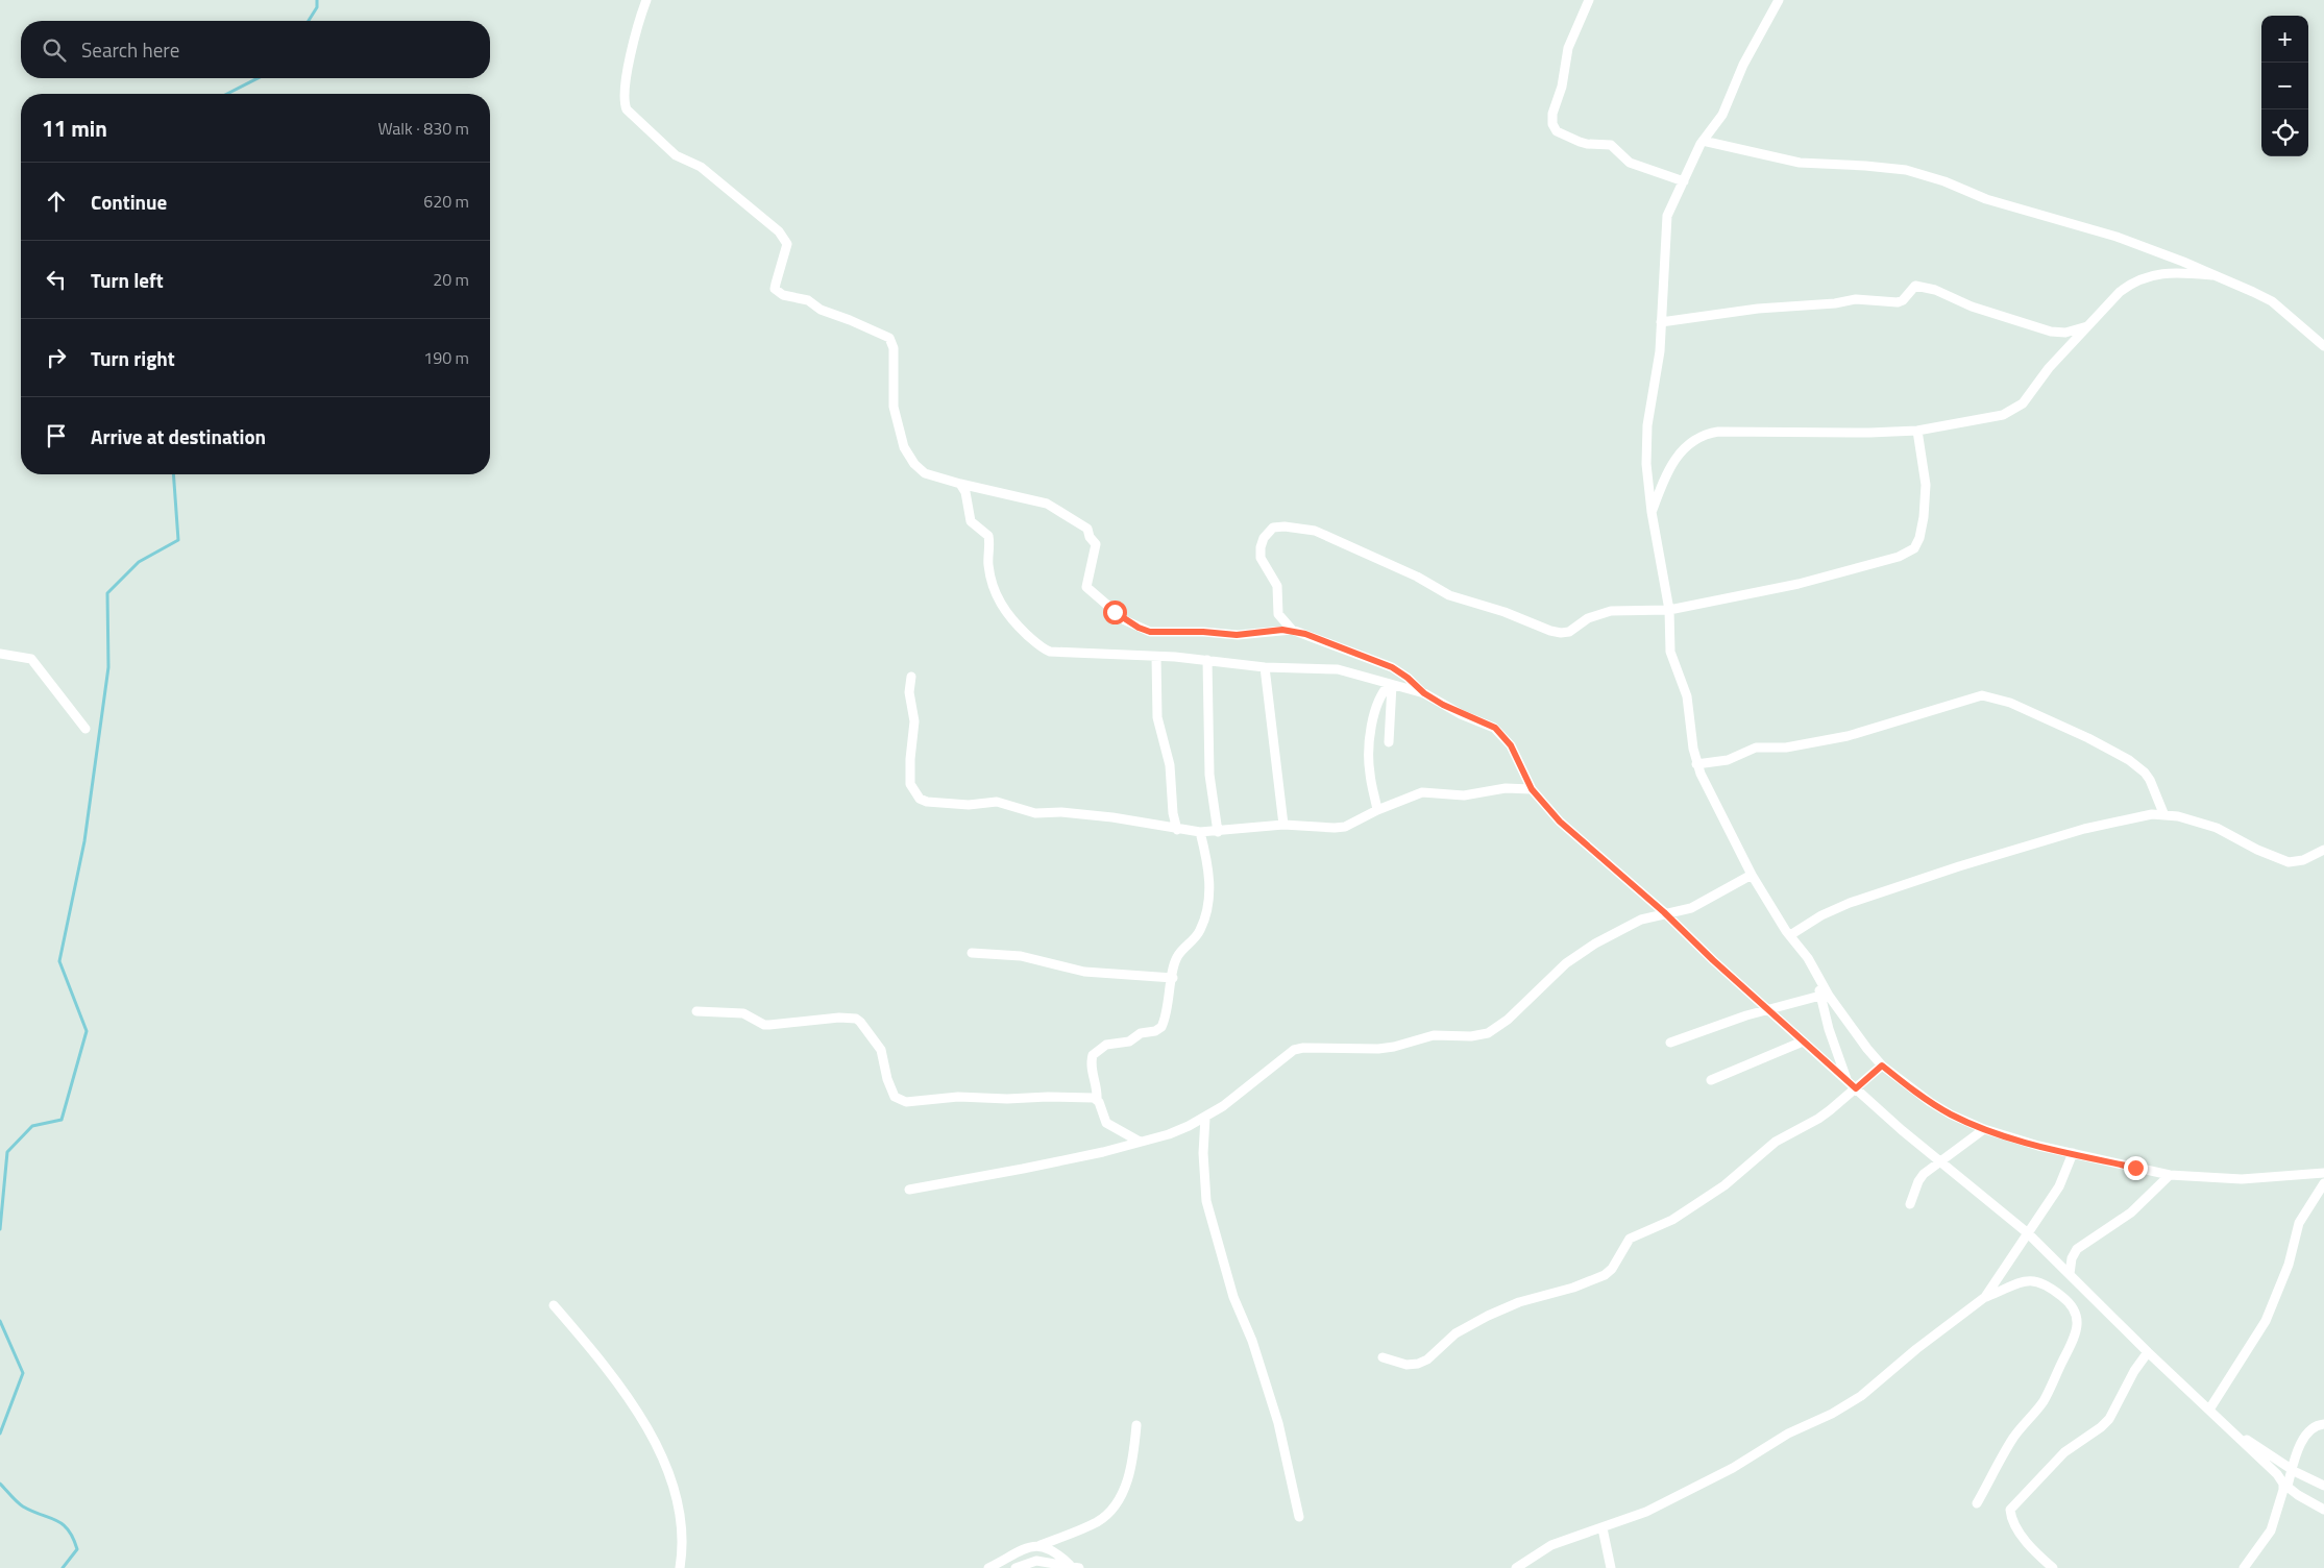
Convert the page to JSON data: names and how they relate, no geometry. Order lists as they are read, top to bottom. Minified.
{"page":{"map_buttons":["+","−"],"search":"Search here","heading":["11 min","Walk · 830 m"],"list":[["Continue","620 m"],["Turn left","20 m"],["Turn right","190 m"],"Arrive at destination"]}}
